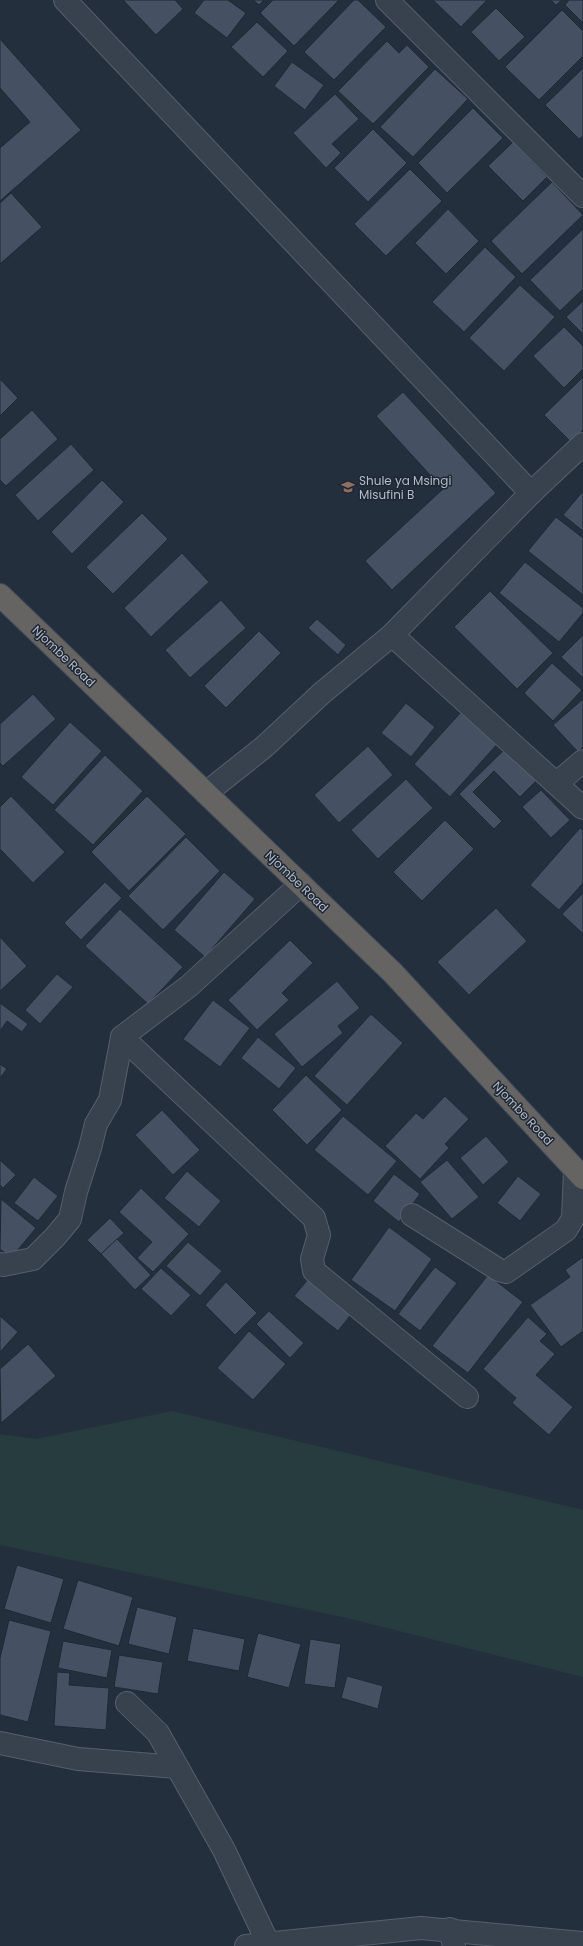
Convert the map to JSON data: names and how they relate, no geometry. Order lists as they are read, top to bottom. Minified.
{"streets":{"highway":["Njombe Road"]},"places":{"school or university":["Shule ya Msingi Misufini B"]}}
